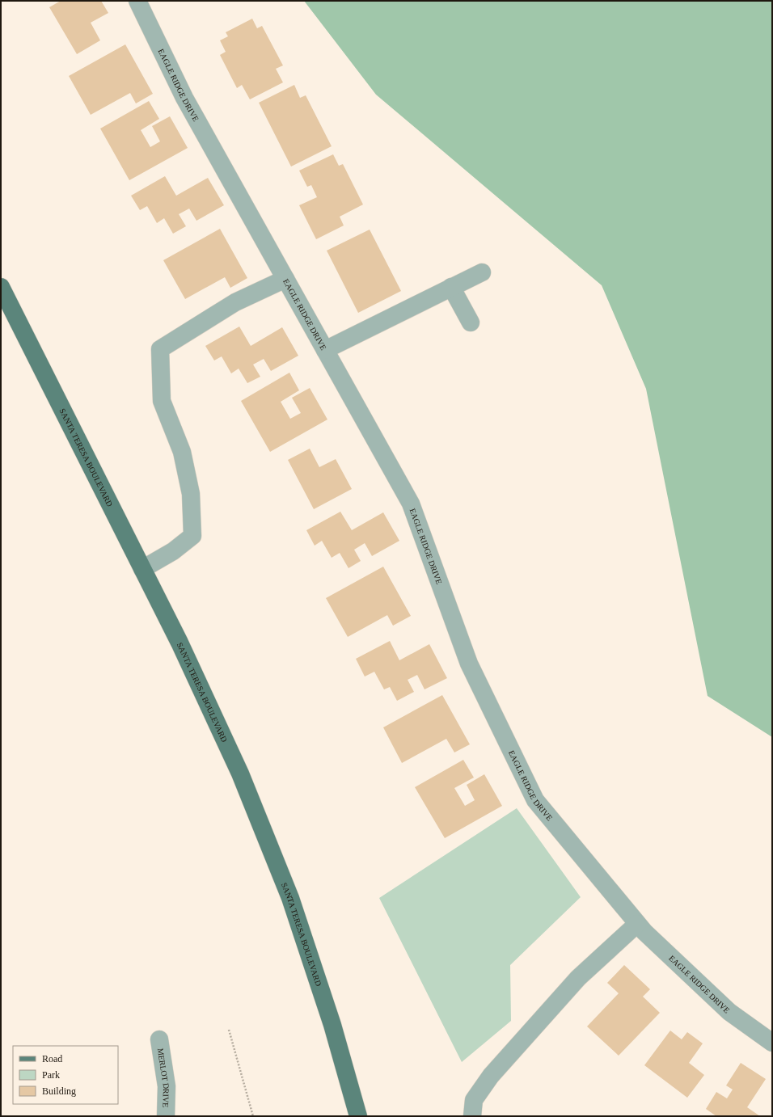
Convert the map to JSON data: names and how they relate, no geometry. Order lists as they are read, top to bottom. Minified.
{"streets":{"main road":["SANTA TERESA BOULEVARD"],"street":["EAGLE RIDGE DRIVE","MERLOT DRIVE"]},"legend":["Road","Park","Building"]}
